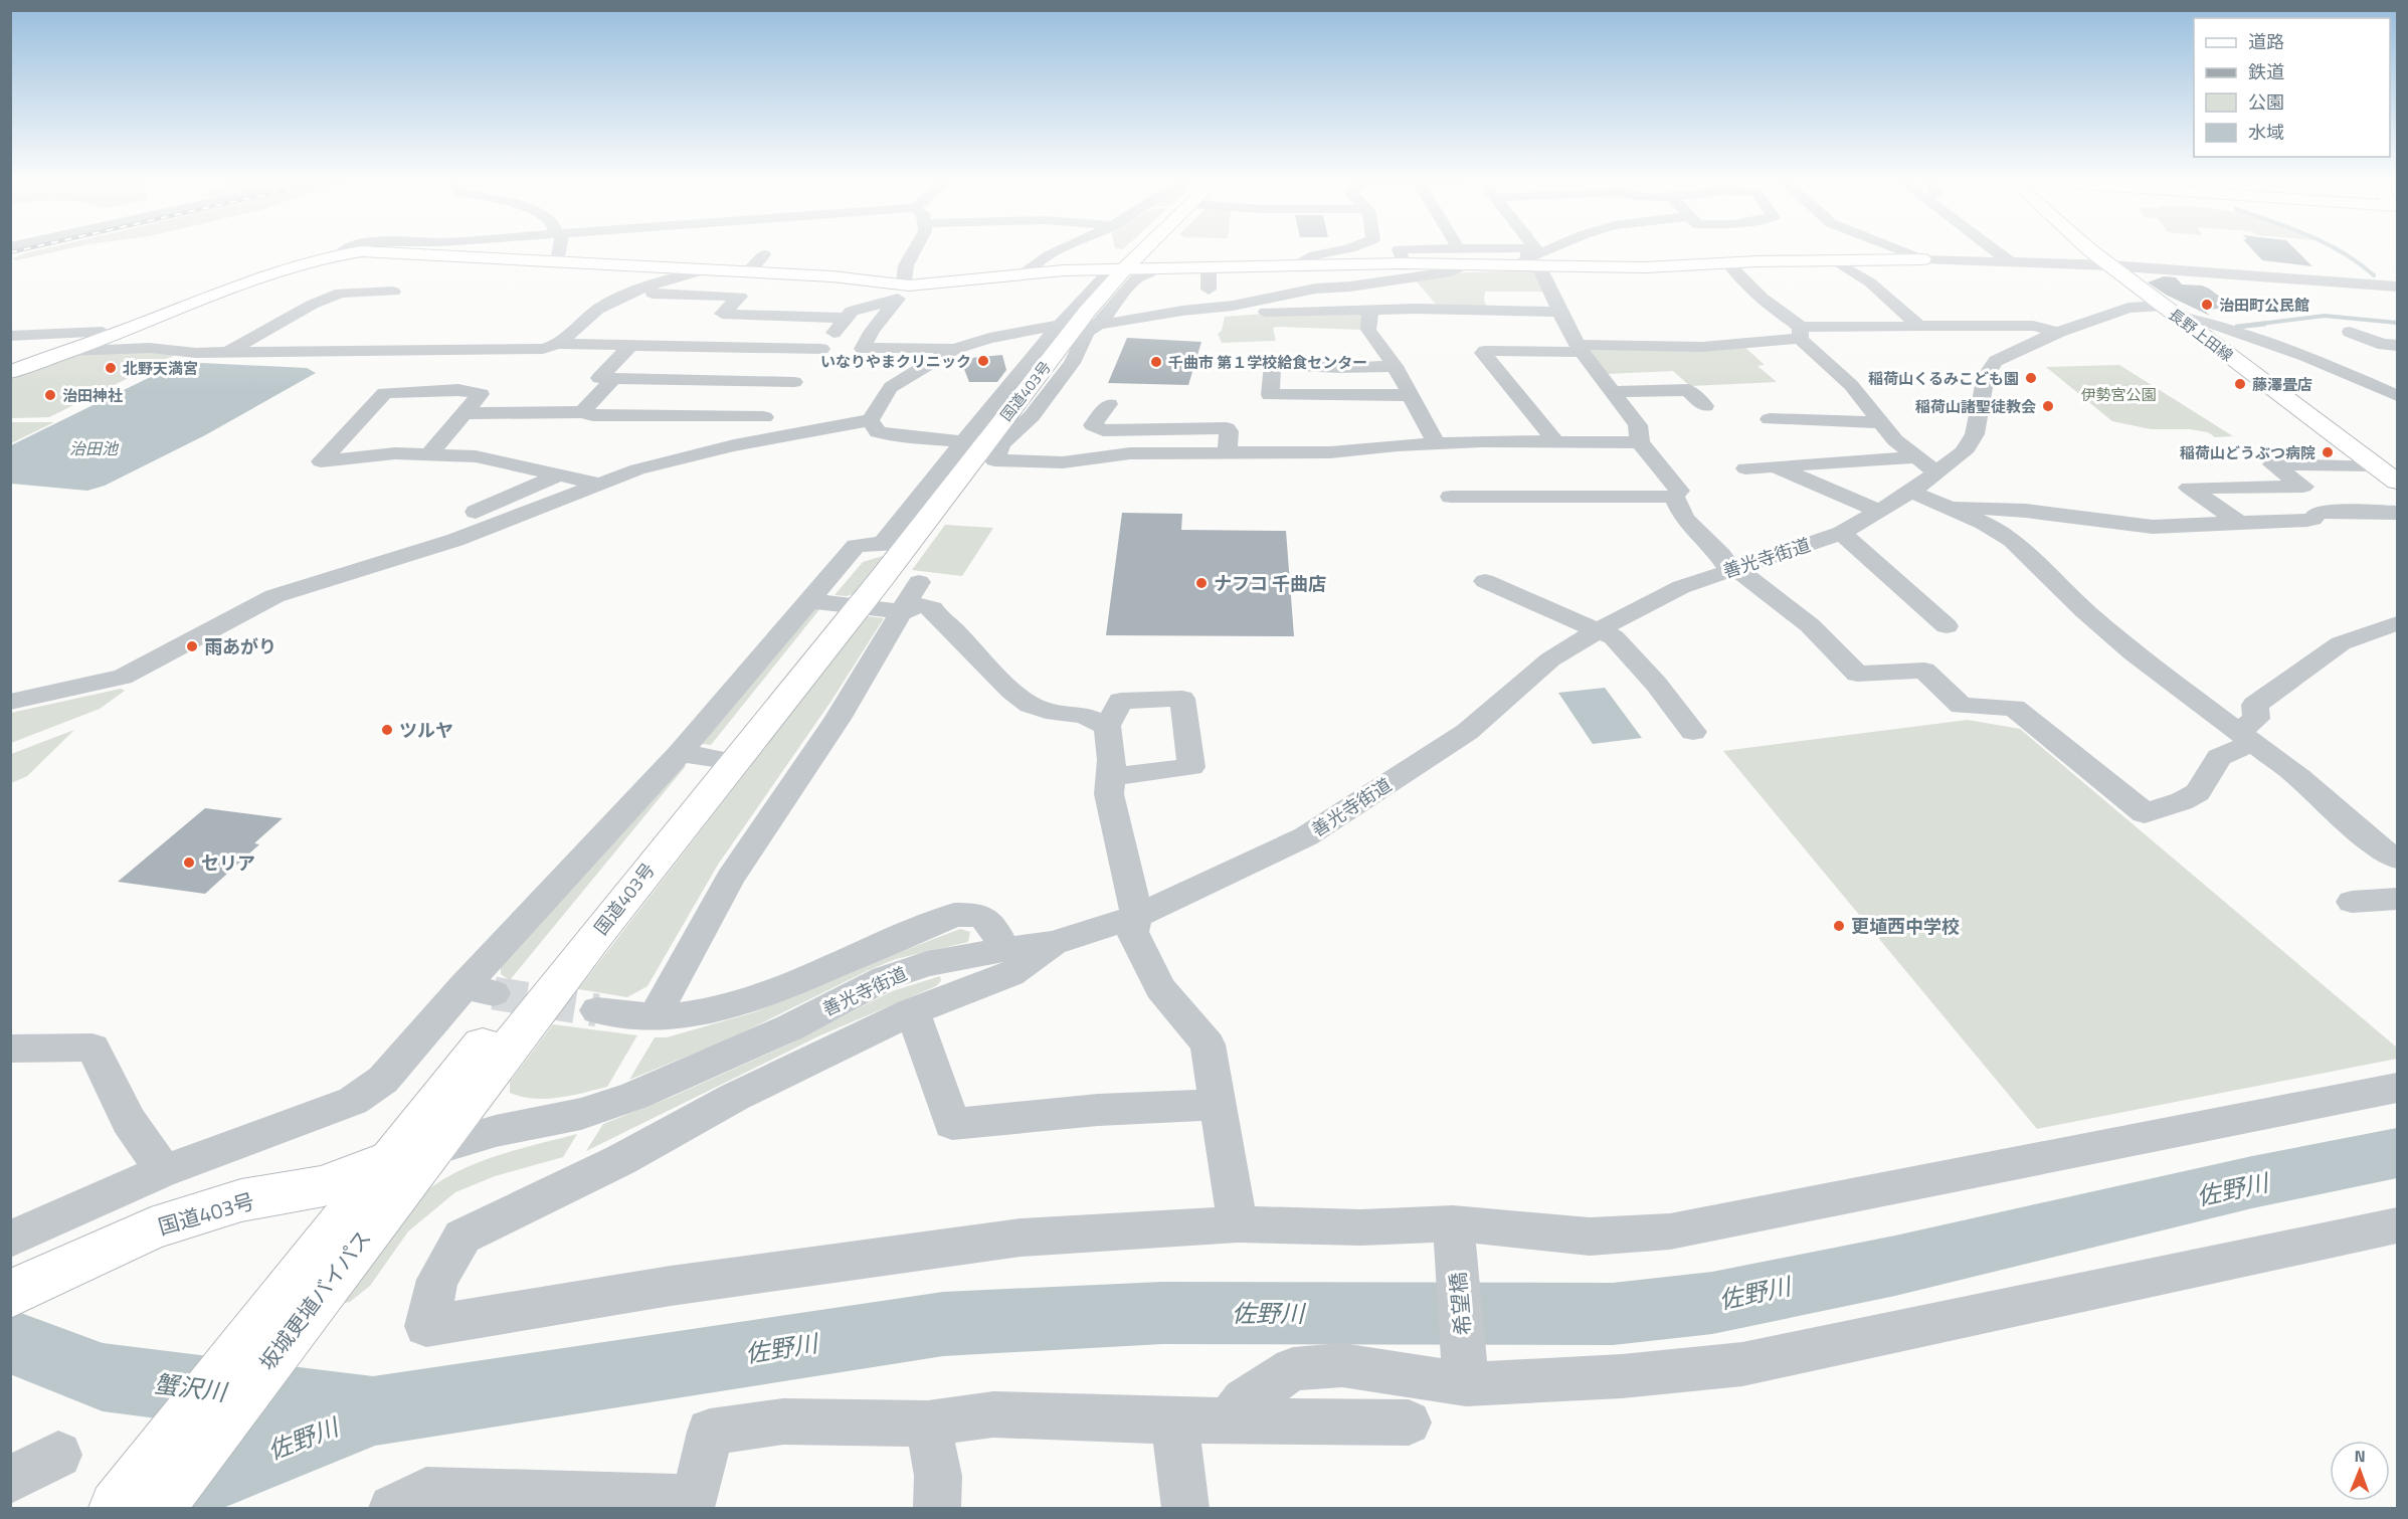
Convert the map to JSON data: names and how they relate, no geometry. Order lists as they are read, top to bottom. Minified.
{"streets":{"main road":["長野上田線","国道403号","坂城更埴バイパス"],"street":["善光寺街道","希望橋"]},"crossings":[["長野上田線","善光寺街道"],["国道403号","善光寺街道"],["国道403号","坂城更埴バイパス"],["善光寺街道","坂城更埴バイパス"]],"water":["治田池","佐野川","蟹沢川"],"parks":["伊勢宮公園"],"places":["治田町公民館","いなりやまクリニック","千曲市 第１学校給食センター","北野天満宮","稲荷山くるみこども園","藤澤畳店","治田神社","稲荷山諸聖徒教会","稲荷山どうぶつ病院","ナフコ 千曲店","雨あがり","ツルヤ","セリア","更埴西中学校"],"legend":["道路","鉄道","公園","水域"],"north":"top"}
